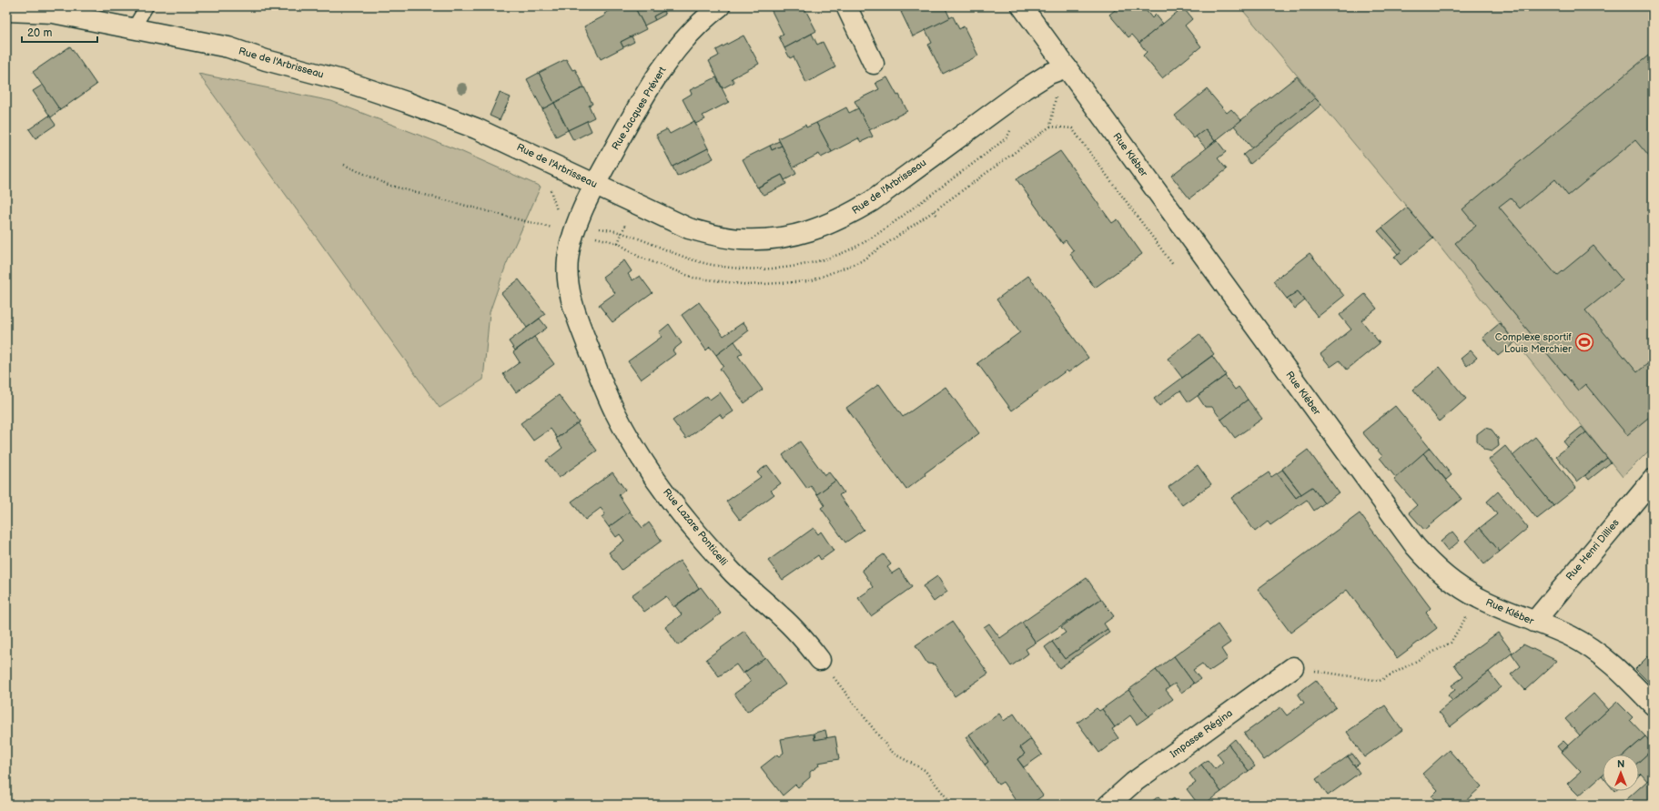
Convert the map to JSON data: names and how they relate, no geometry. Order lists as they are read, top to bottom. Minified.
{"streets":{"street":["Rue de l'Arbrisseau","Rue Jacques Prévert","Rue Kléber","Rue Lazare Ponticelli","Rue Henri Dillies","Impasse Régina"]},"crossings":[["Rue de l'Arbrisseau","Rue Jacques Prévert"],["Rue de l'Arbrisseau","Rue Kléber"],["Rue de l'Arbrisseau","Rue Lazare Ponticelli"],["Rue Jacques Prévert","Rue Lazare Ponticelli"],["Rue Kléber","Rue Henri Dillies"]],"places":{"sports":["Complexe sportif Louis Merchier"]},"scale_bar":"20 m","north":"top"}
